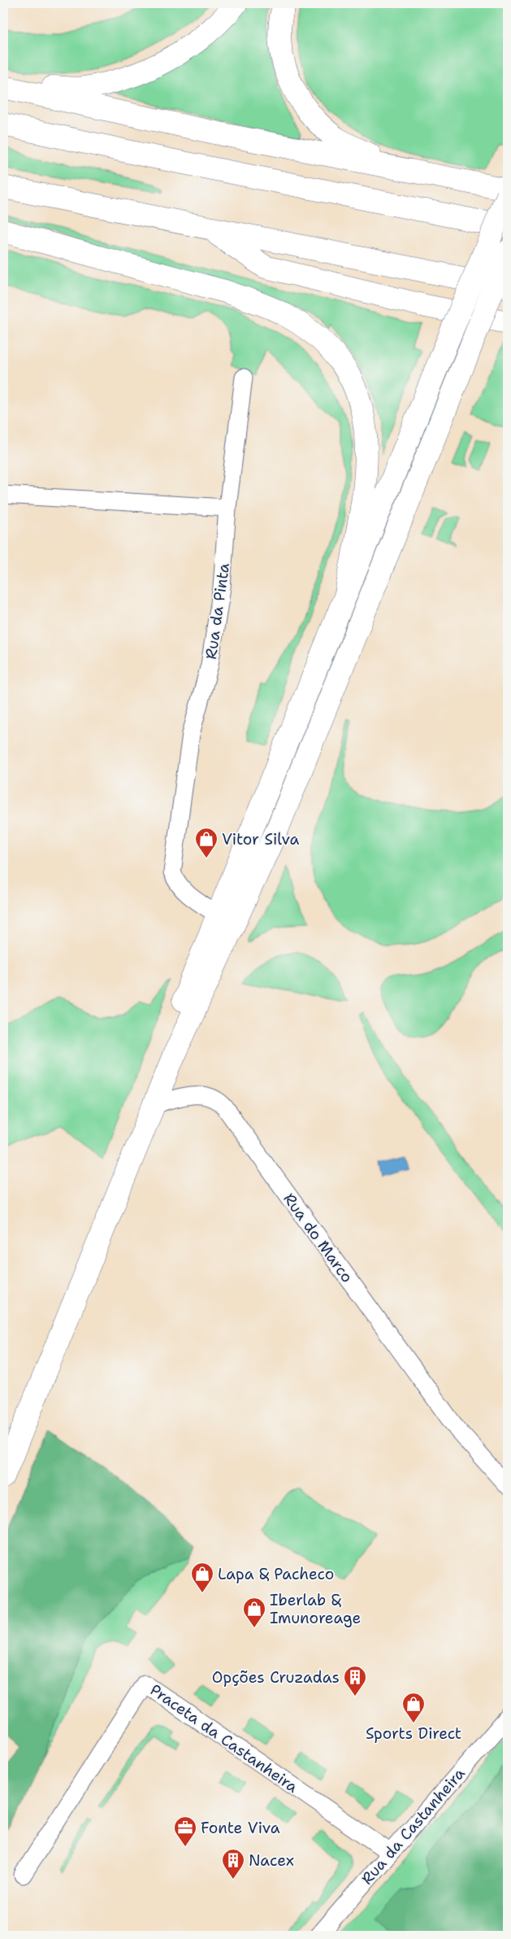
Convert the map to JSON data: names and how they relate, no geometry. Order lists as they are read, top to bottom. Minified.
{"streets":{"street":["Rua da Pinta","Rua do Marco","Praceta da Castanheira","Rua da Castanheira"]},"crossings":[["Praceta da Castanheira","Rua da Castanheira"]],"places":{"shop":["Vitor Silva","Lapa & Pacheco","Iberlab & Imunoreage","Sports Direct"],"building":["Opções Cruzadas","Nacex"],"office":["Fonte Viva"]}}
